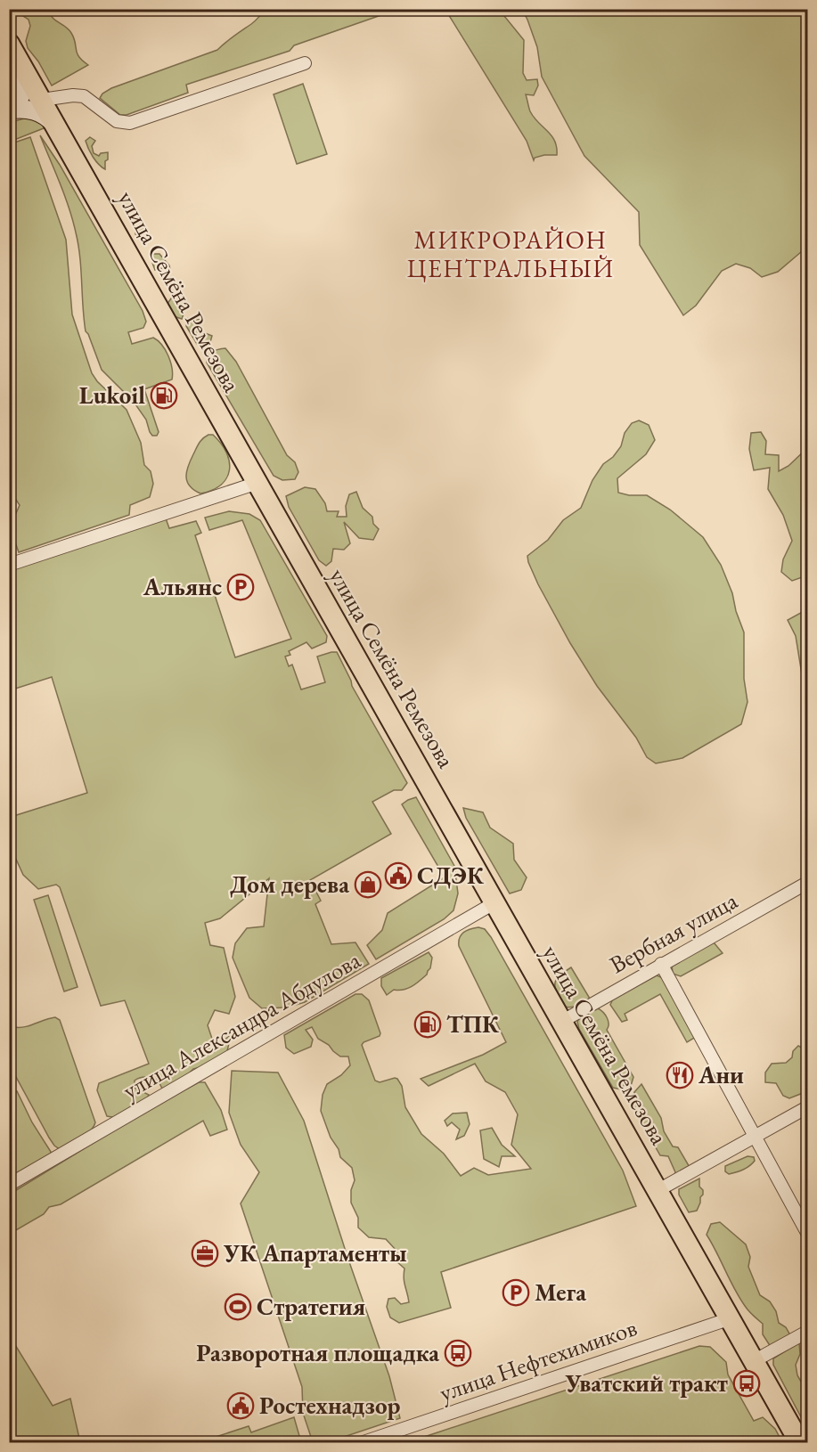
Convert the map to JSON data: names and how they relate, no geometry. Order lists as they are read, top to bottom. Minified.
{"streets":{"main road":["улица Семёна Ремезова"],"street":["Вербная улица","улица Александра Абдулова","улица Нефтехимиков"]},"crossings":[["улица Семёна Ремезова","Вербная улица"],["улица Семёна Ремезова","улица Александра Абдулова"],["улица Семёна Ремезова","улица Нефтехимиков"]],"districts":["МИКРОРАЙОН ЦЕНТРАЛЬНЫЙ"],"places":{"fuel station":["Lukoil","ТПК"],"parking":["Альянс","Мега"],"public building":["СДЭК","Ростехнадзор"],"shop":["Дом дерева"],"restaurant":["Ани"],"office":["УК Апартаменты"],"sports":["Стратегия"],"bus stop":["Разворотная площадка","Уватский тракт"]}}
